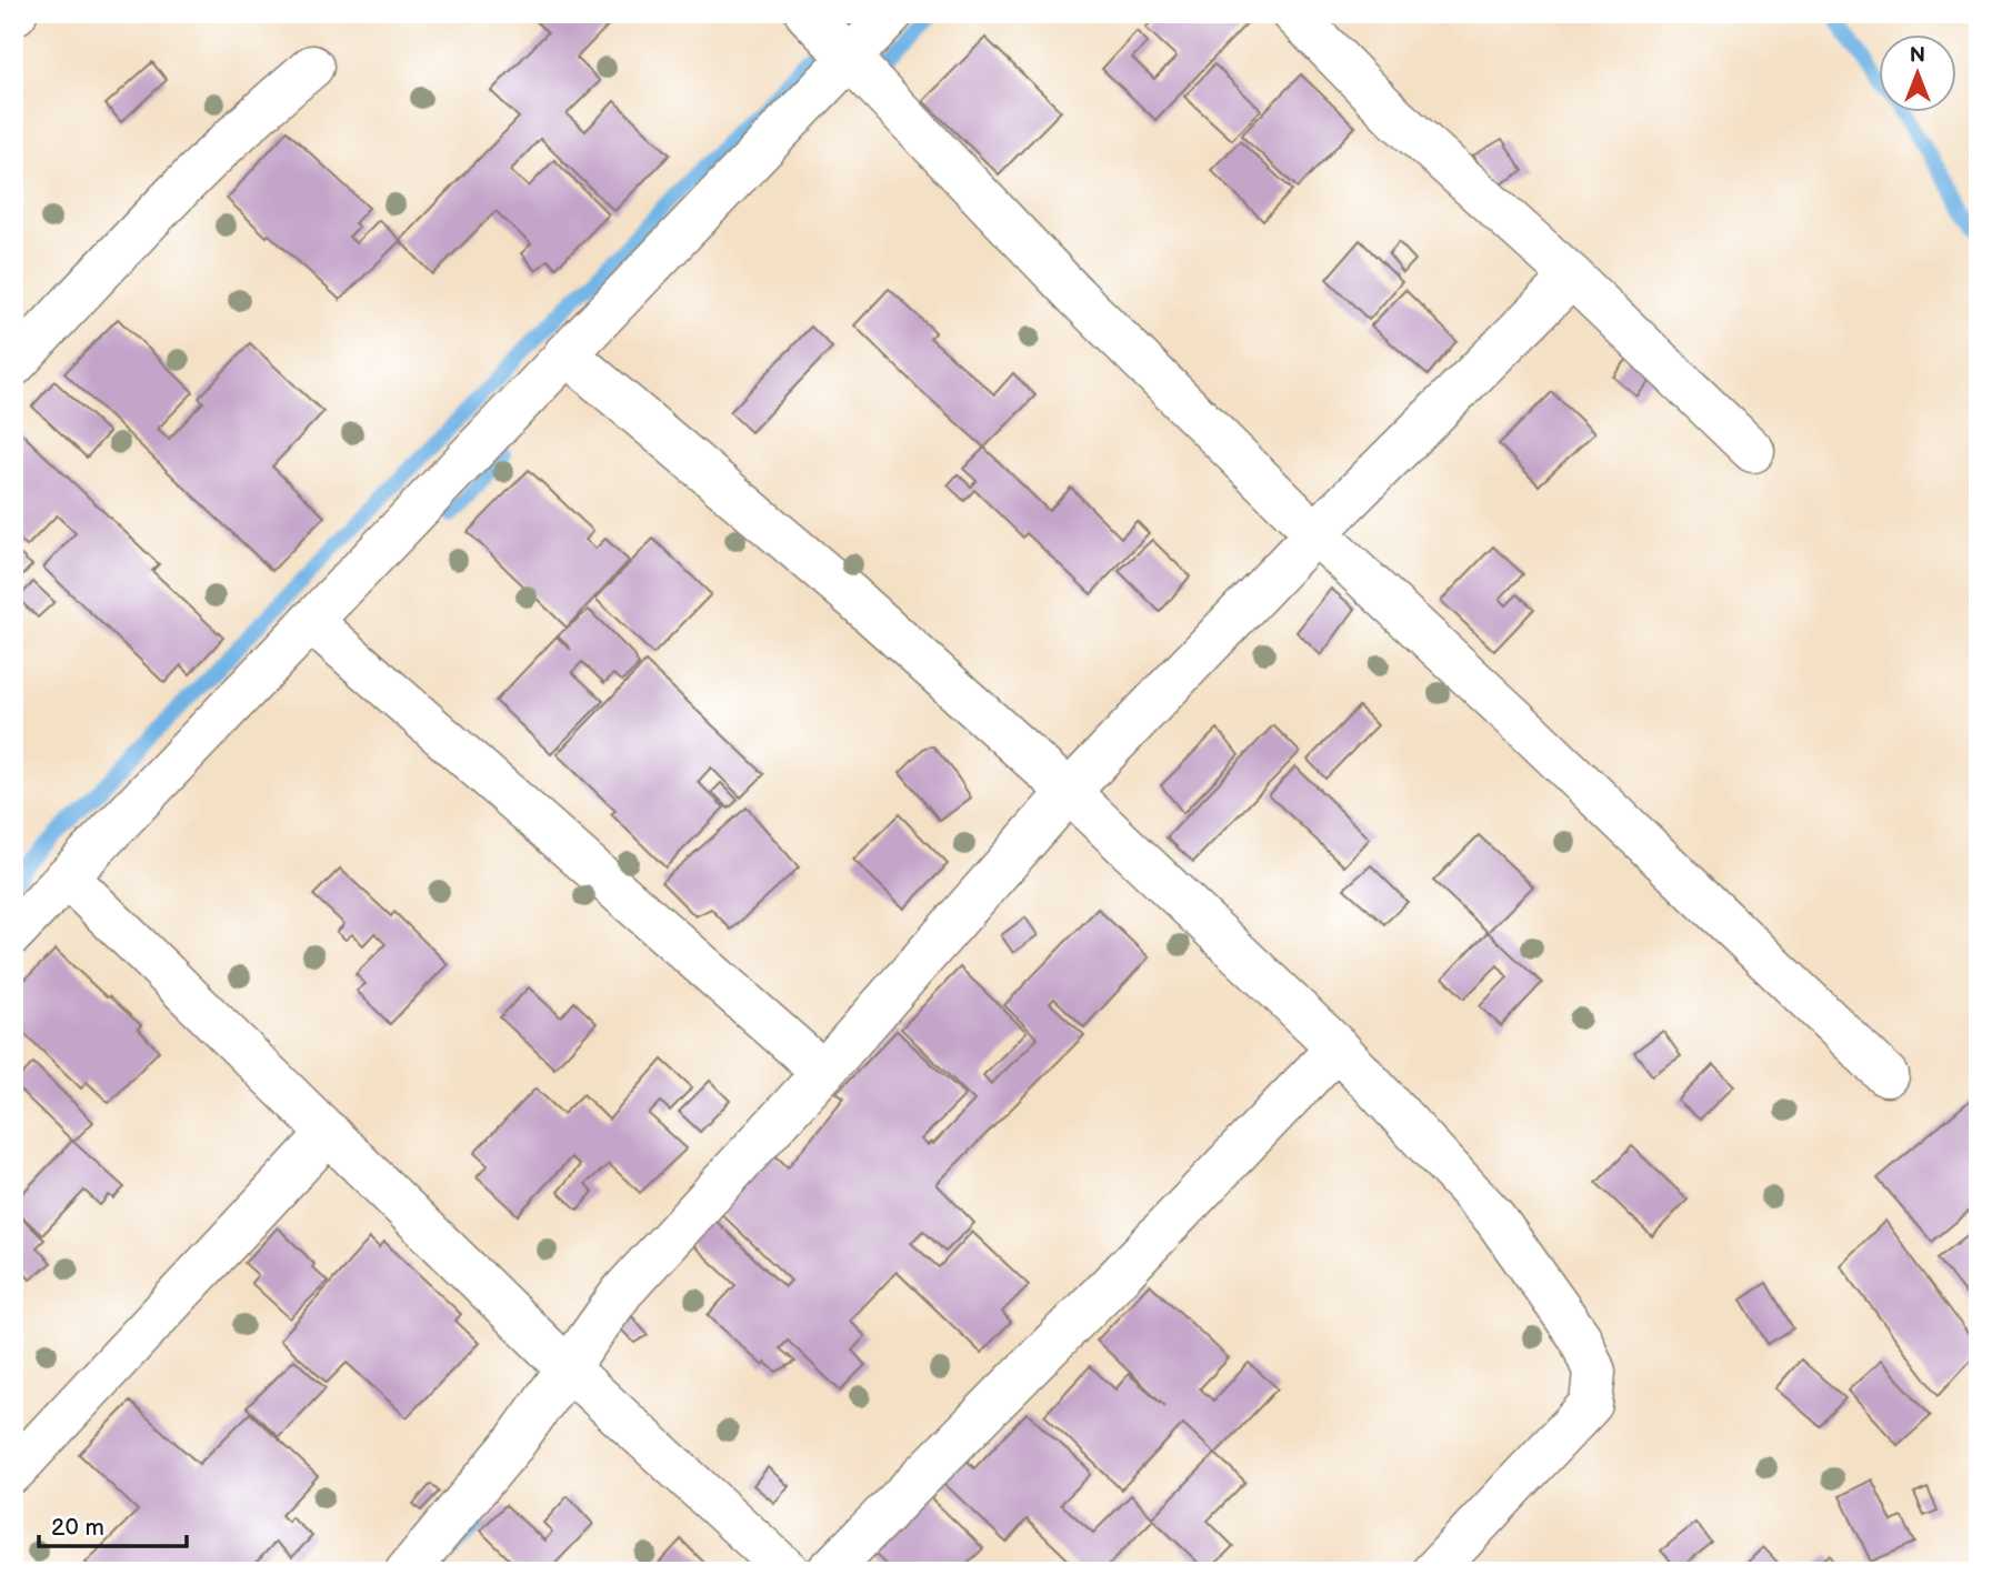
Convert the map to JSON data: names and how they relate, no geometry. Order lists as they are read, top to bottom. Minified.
{"scale_bar":"20 m","north":"top"}
